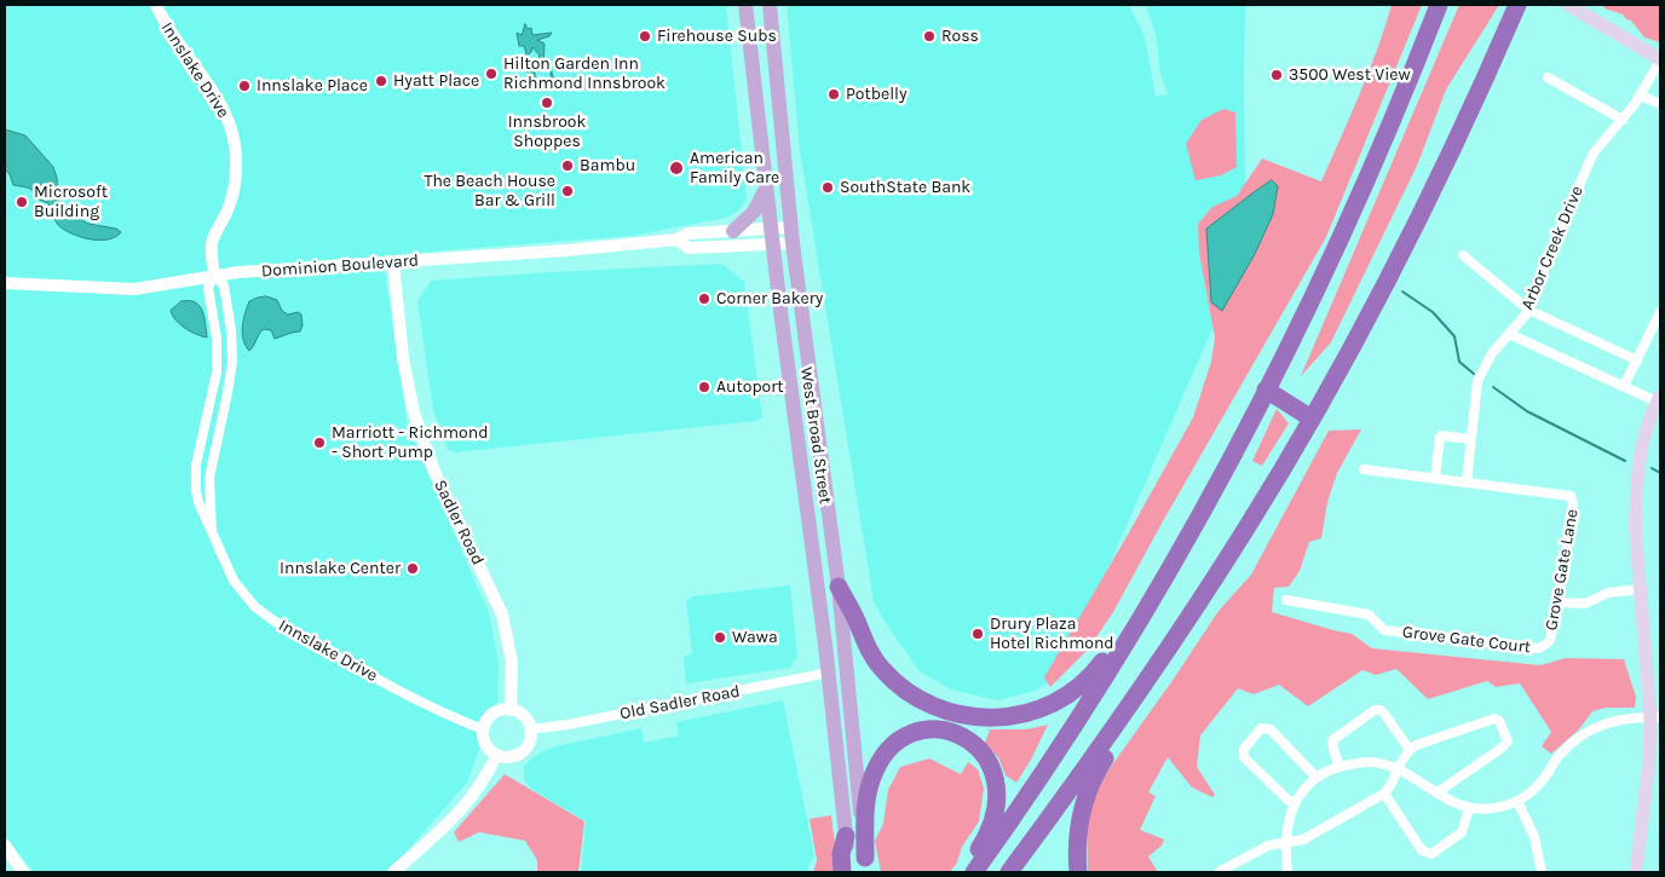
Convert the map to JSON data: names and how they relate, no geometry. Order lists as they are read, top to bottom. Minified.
{"streets":{"main road":["West Broad Street"],"street":["Innslake Drive","Arbor Creek Drive","Dominion Boulevard","Sadler Road","Grove Gate Lane","Grove Gate Court","Old Sadler Road"]},"crossings":[["Innslake Drive","Dominion Boulevard"],["Innslake Drive","Sadler Road"],["Innslake Drive","Old Sadler Road"],["Arbor Creek Drive","Grove Gate Lane"],["Dominion Boulevard","West Broad Street"],["Dominion Boulevard","Sadler Road"],["West Broad Street","Old Sadler Road"],["Sadler Road","Old Sadler Road"],["Grove Gate Lane","Grove Gate Court"]],"places":["Firehouse Subs","Ross","Hilton Garden Inn Richmond Innsbrook","3500 West View","Hyatt Place","Innslake Place","Potbelly","Innsbrook Shoppes","Bambu","American Family Care","SouthState Bank","The Beach House Bar & Grill","Microsoft Building","Corner Bakery","Autoport","Marriott - Richmond - Short Pump","Innslake Center","Drury Plaza Hotel Richmond","Wawa"]}
